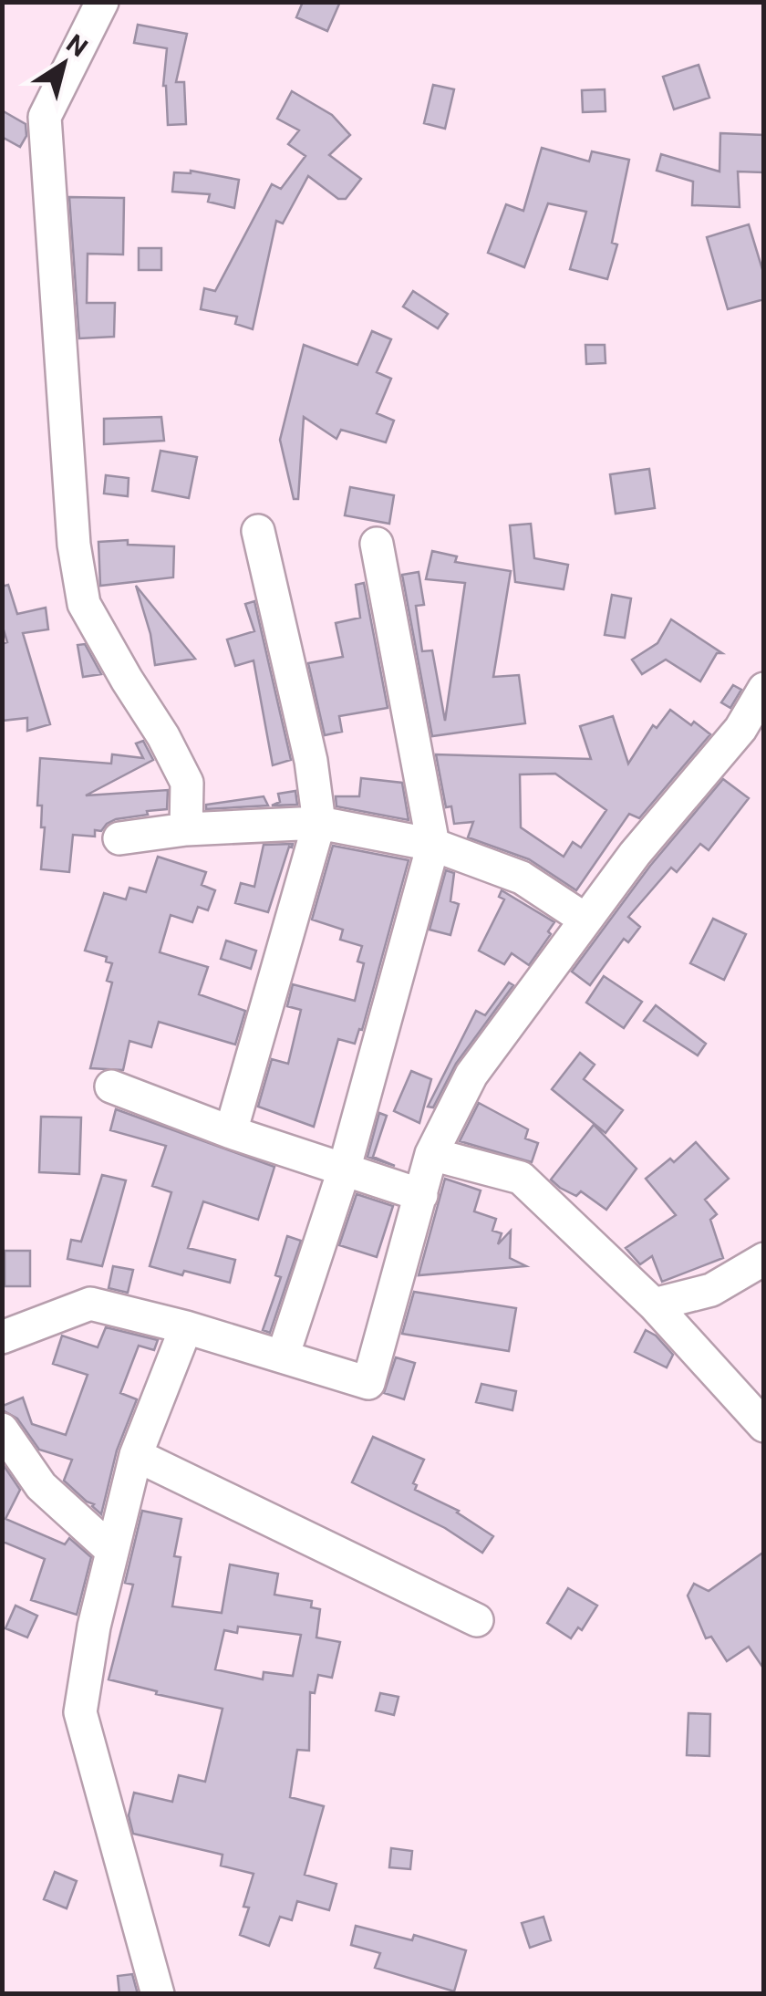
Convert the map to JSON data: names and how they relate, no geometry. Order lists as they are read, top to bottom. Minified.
{"north":"top right"}
